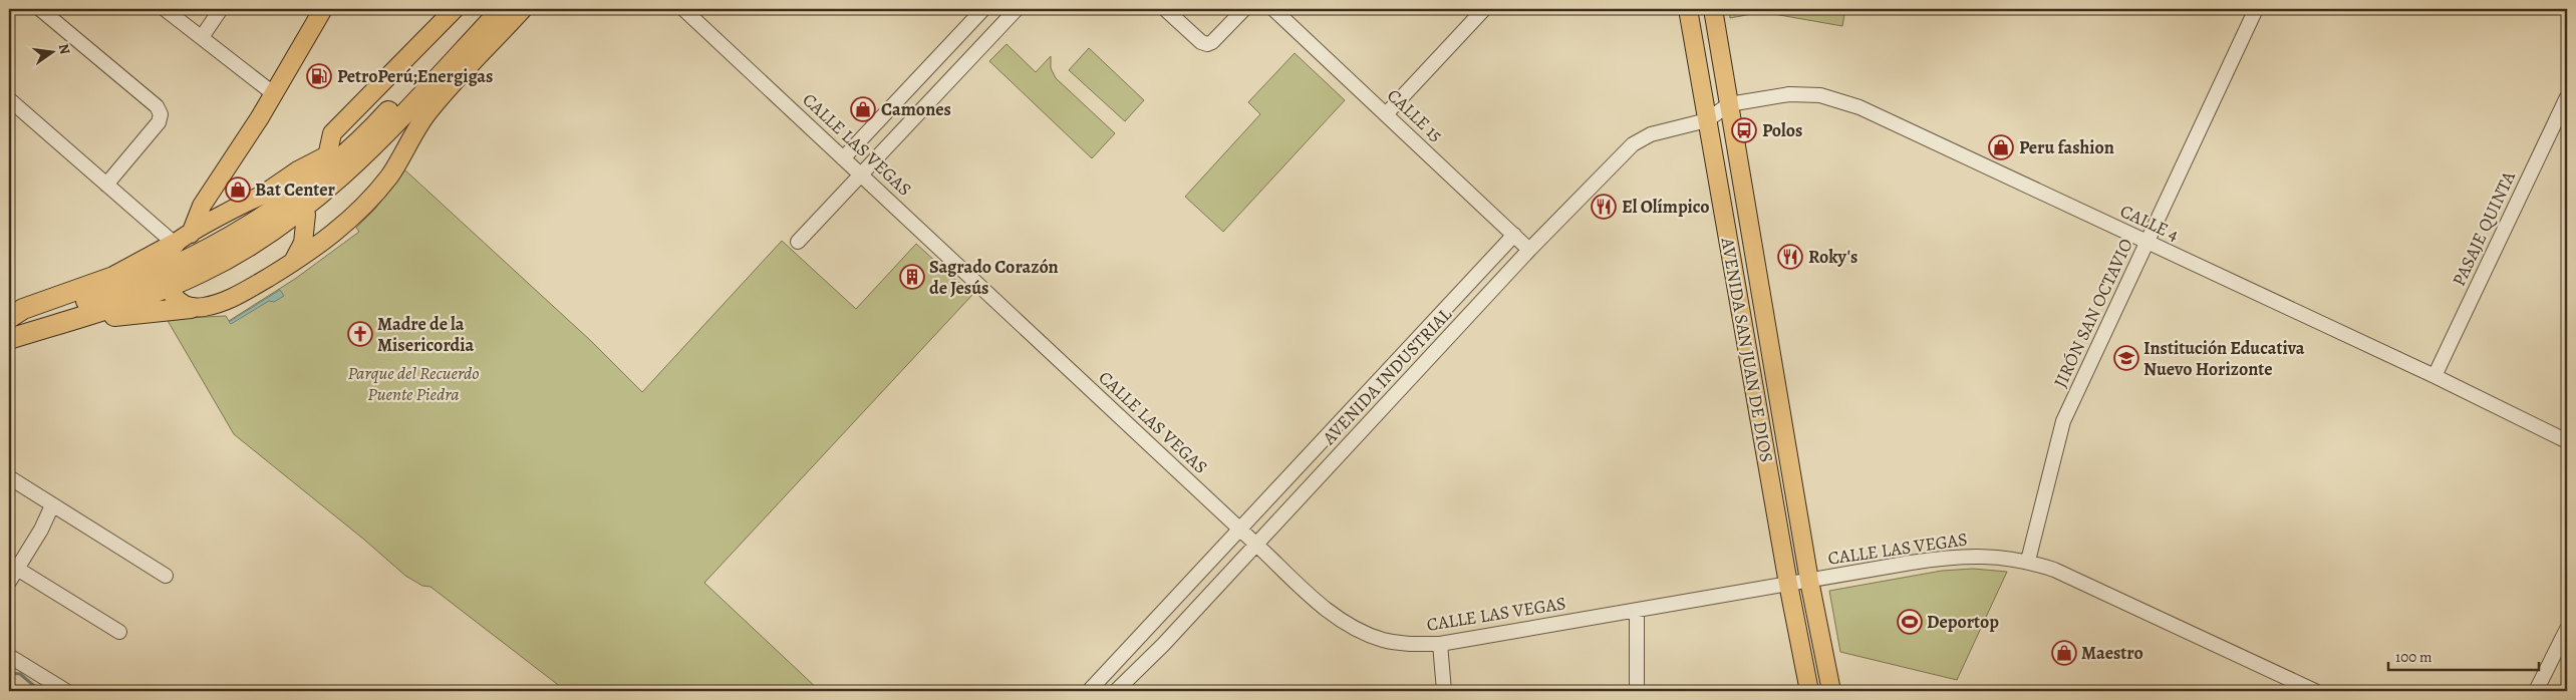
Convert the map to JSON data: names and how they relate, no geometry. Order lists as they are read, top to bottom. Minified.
{"streets":{"main road":["AVENIDA SAN JUAN DE DIOS"],"street":["CALLE 15","CALLE LAS VEGAS","CALLE 4","PASAJE QUINTA","JIRÓN SAN OCTAVIO","AVENIDA INDUSTRIAL"]},"crossings":[["CALLE 15","AVENIDA INDUSTRIAL"],["CALLE LAS VEGAS","JIRÓN SAN OCTAVIO"],["CALLE LAS VEGAS","AVENIDA SAN JUAN DE DIOS"],["CALLE LAS VEGAS","AVENIDA INDUSTRIAL"],["CALLE 4","PASAJE QUINTA"],["CALLE 4","JIRÓN SAN OCTAVIO"],["CALLE 4","AVENIDA SAN JUAN DE DIOS"],["CALLE 4","AVENIDA INDUSTRIAL"],["AVENIDA SAN JUAN DE DIOS","AVENIDA INDUSTRIAL"]],"parks":["Parque del Recuerdo Puente Piedra"],"places":{"fuel station":["PetroPerú;Energigas"],"shop":["Camones","Peru fashion","Bat Center","Maestro"],"bus stop":["Polos"],"restaurant":["El Olímpico","Roky's"],"building":["Sagrado Corazón de Jesús"],"church":["Madre de la Misericordia"],"school or university":["Institución Educativa Nuevo Horizonte"],"sports":["Deportop"]},"scale_bar":"100 m","north":"right"}
